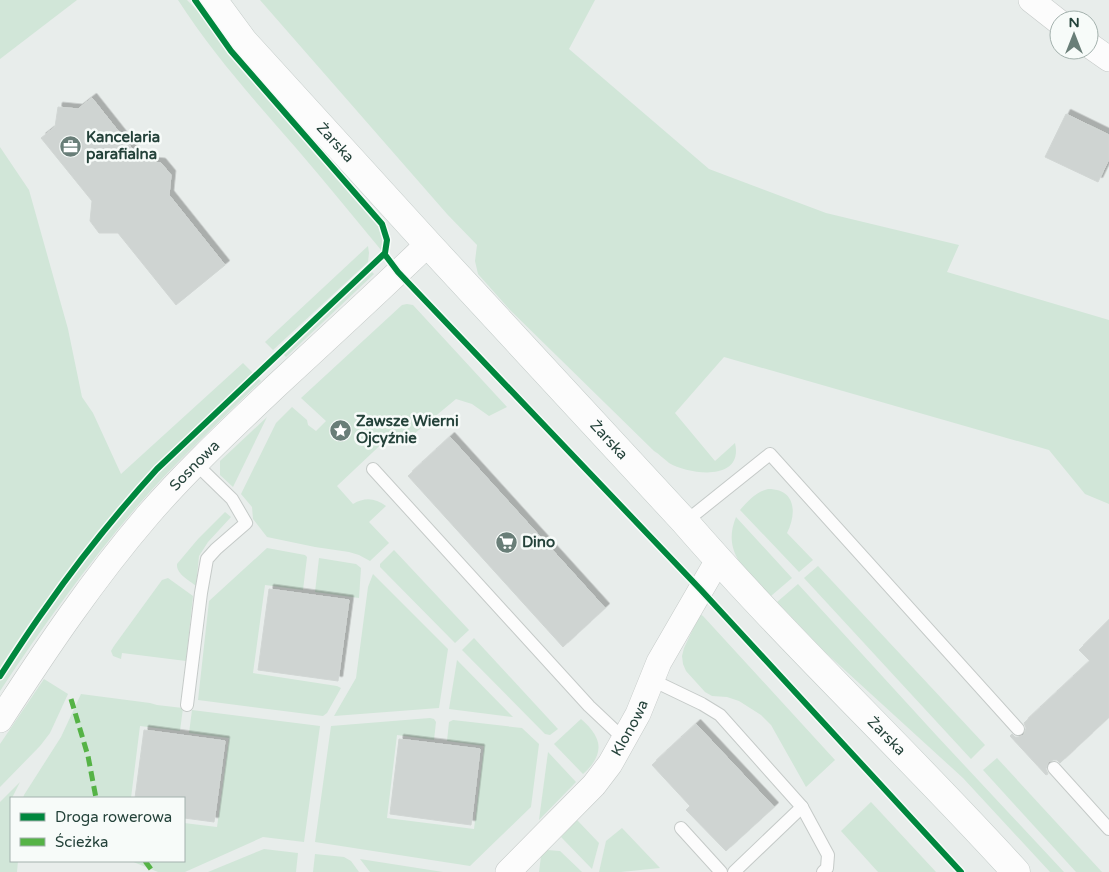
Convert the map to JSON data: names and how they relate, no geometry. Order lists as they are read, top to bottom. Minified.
{"streets":{"street":["Żarska","Sosnowa","Klonowa"]},"crossings":[["Żarska","Sosnowa"],["Żarska","Klonowa"]],"places":{"office":["Kancelaria parafialna"],"place":["Zawsze Wierni Ojcyźnie"],"supermarket":["Dino"]},"legend":["Droga rowerowa","Ścieżka"],"north":"top"}
